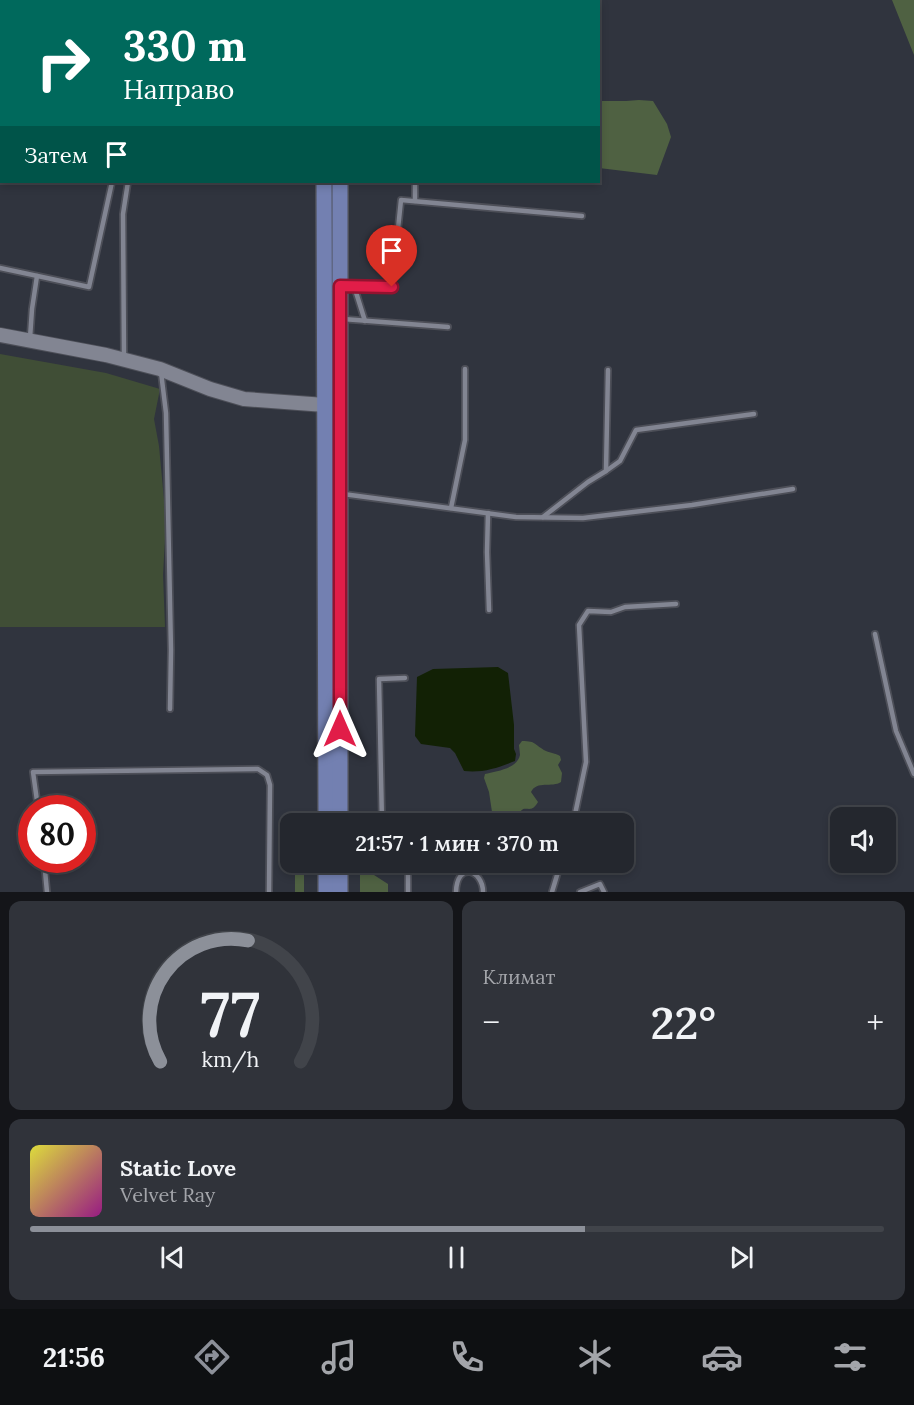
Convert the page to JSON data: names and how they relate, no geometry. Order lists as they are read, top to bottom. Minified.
{"page":{"turn":["330 m","Направо"],"then":"Затем","limit":"80","trip":"21:57 · 1 мин · 370 m","tile":"Климат","heat":["−","22°","+"],"song":["Static Love","Velvet Ray"],"tabs":"21:56","gauge":["77","km/h"]}}
